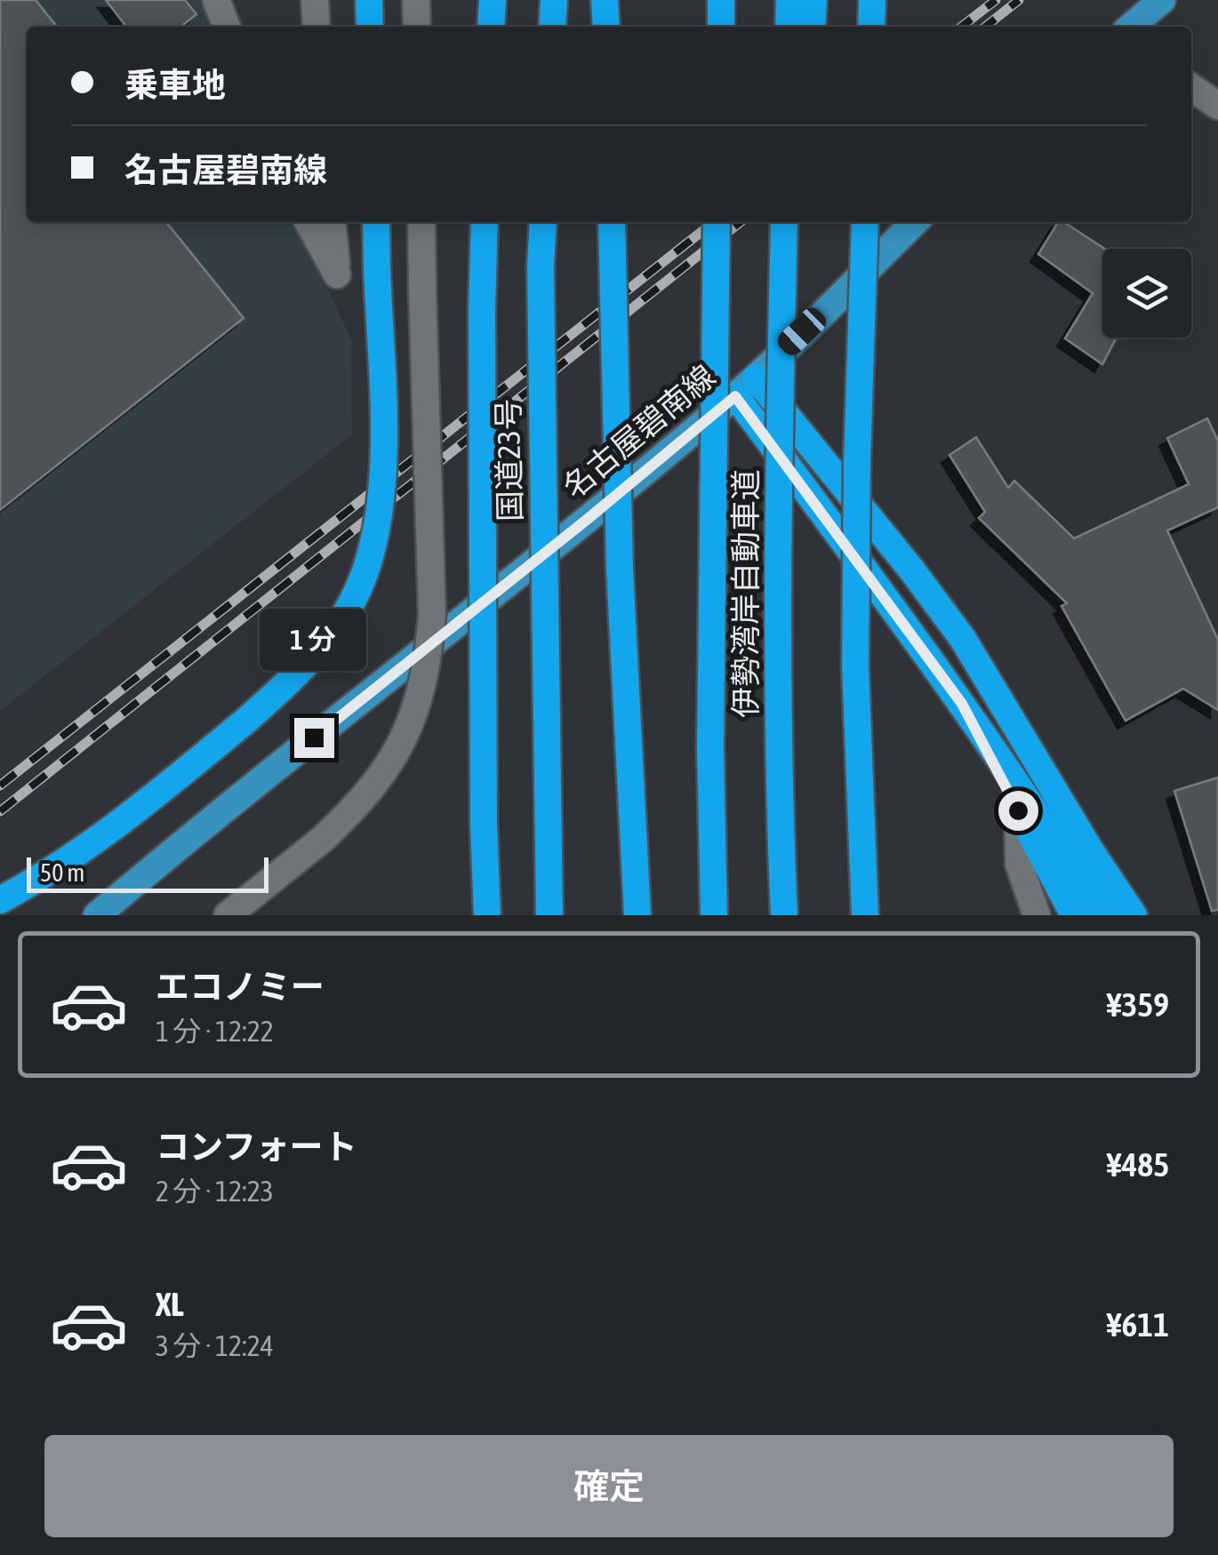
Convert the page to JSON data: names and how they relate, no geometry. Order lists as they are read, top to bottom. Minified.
{"streets":{"highway":["国道23号","伊勢湾岸自動車道"],"main road":["名古屋碧南線"]},"scale_bar":"50 m","page":{"banner":["乗車地","名古屋碧南線"],"bubble":"1 分","scale":"50 m","list":[{"name":"エコノミー","note":"1 分 · 12:22","value":"¥359"},{"name":"コンフォート","note":"2 分 · 12:23","value":"¥485"},{"name":"XL","note":"3 分 · 12:24","value":"¥611"}],"buttons":"確定"}}
